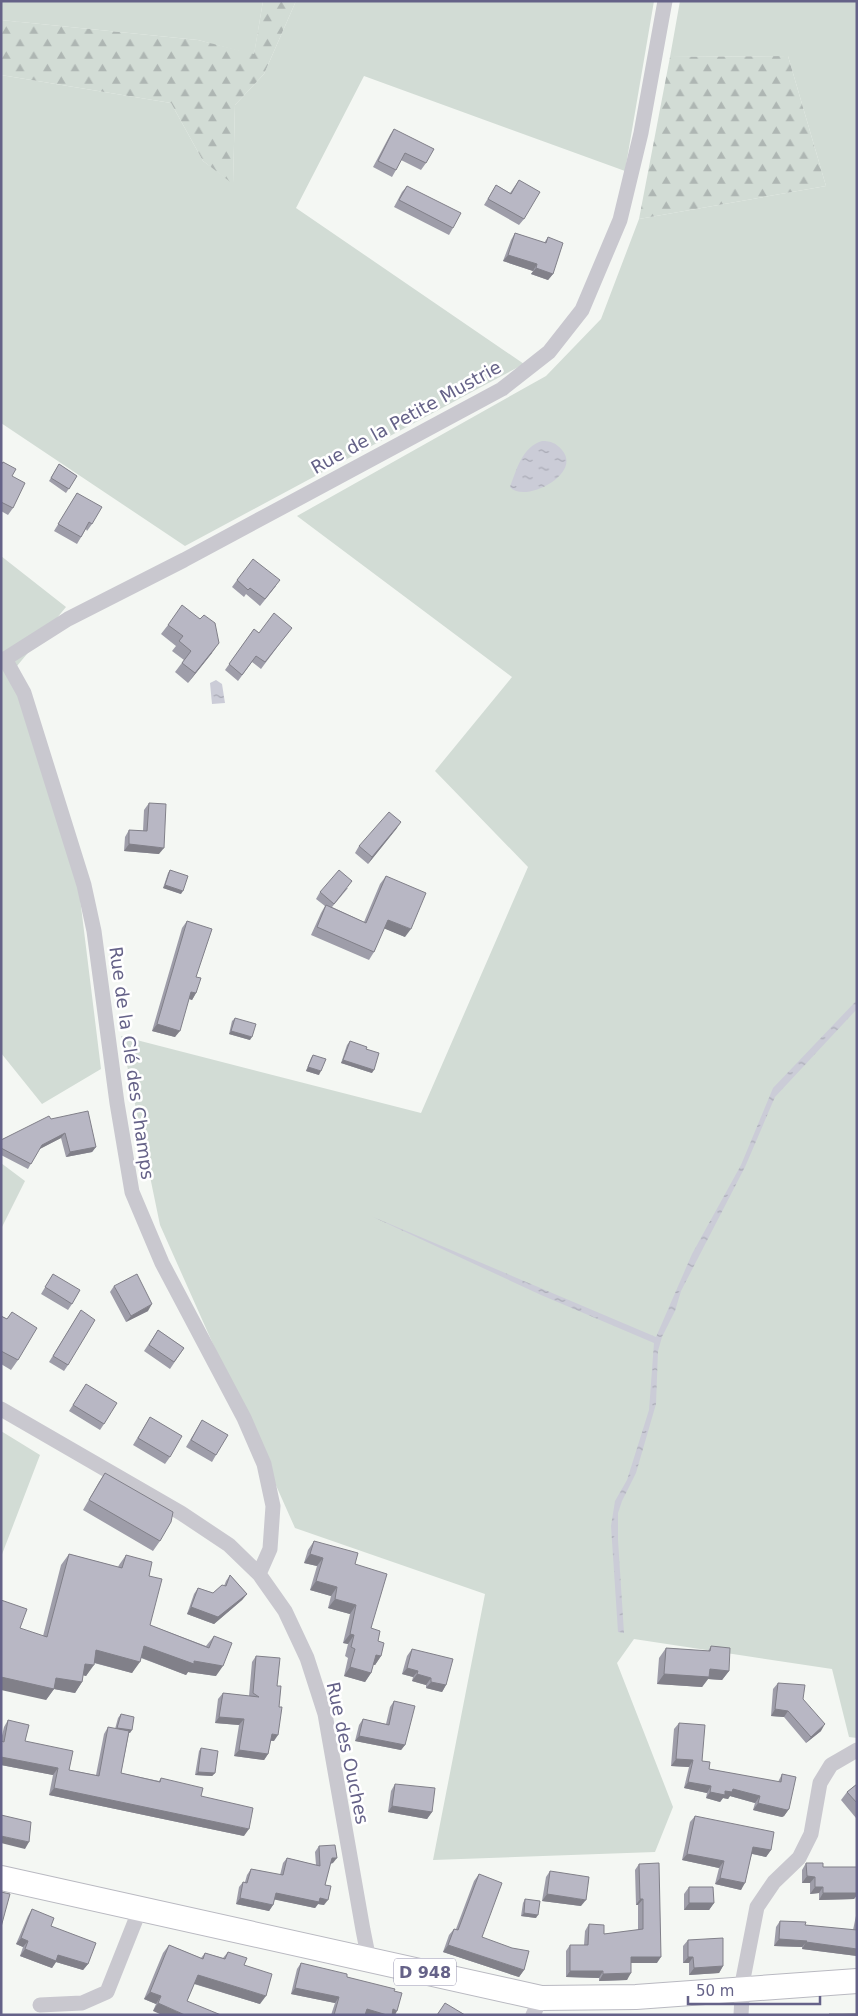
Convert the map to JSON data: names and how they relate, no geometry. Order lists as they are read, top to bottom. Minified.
{"streets":{"main road":["D 948"],"street":["Rue de la Petite Mustrie","Rue de la Clé des Champs","Rue des Ouches"]},"crossings":[["Rue de la Petite Mustrie","Rue de la Clé des Champs"],["Rue de la Clé des Champs","Rue des Ouches"],["Rue des Ouches","D 948"]],"scale_bar":"50 m"}
